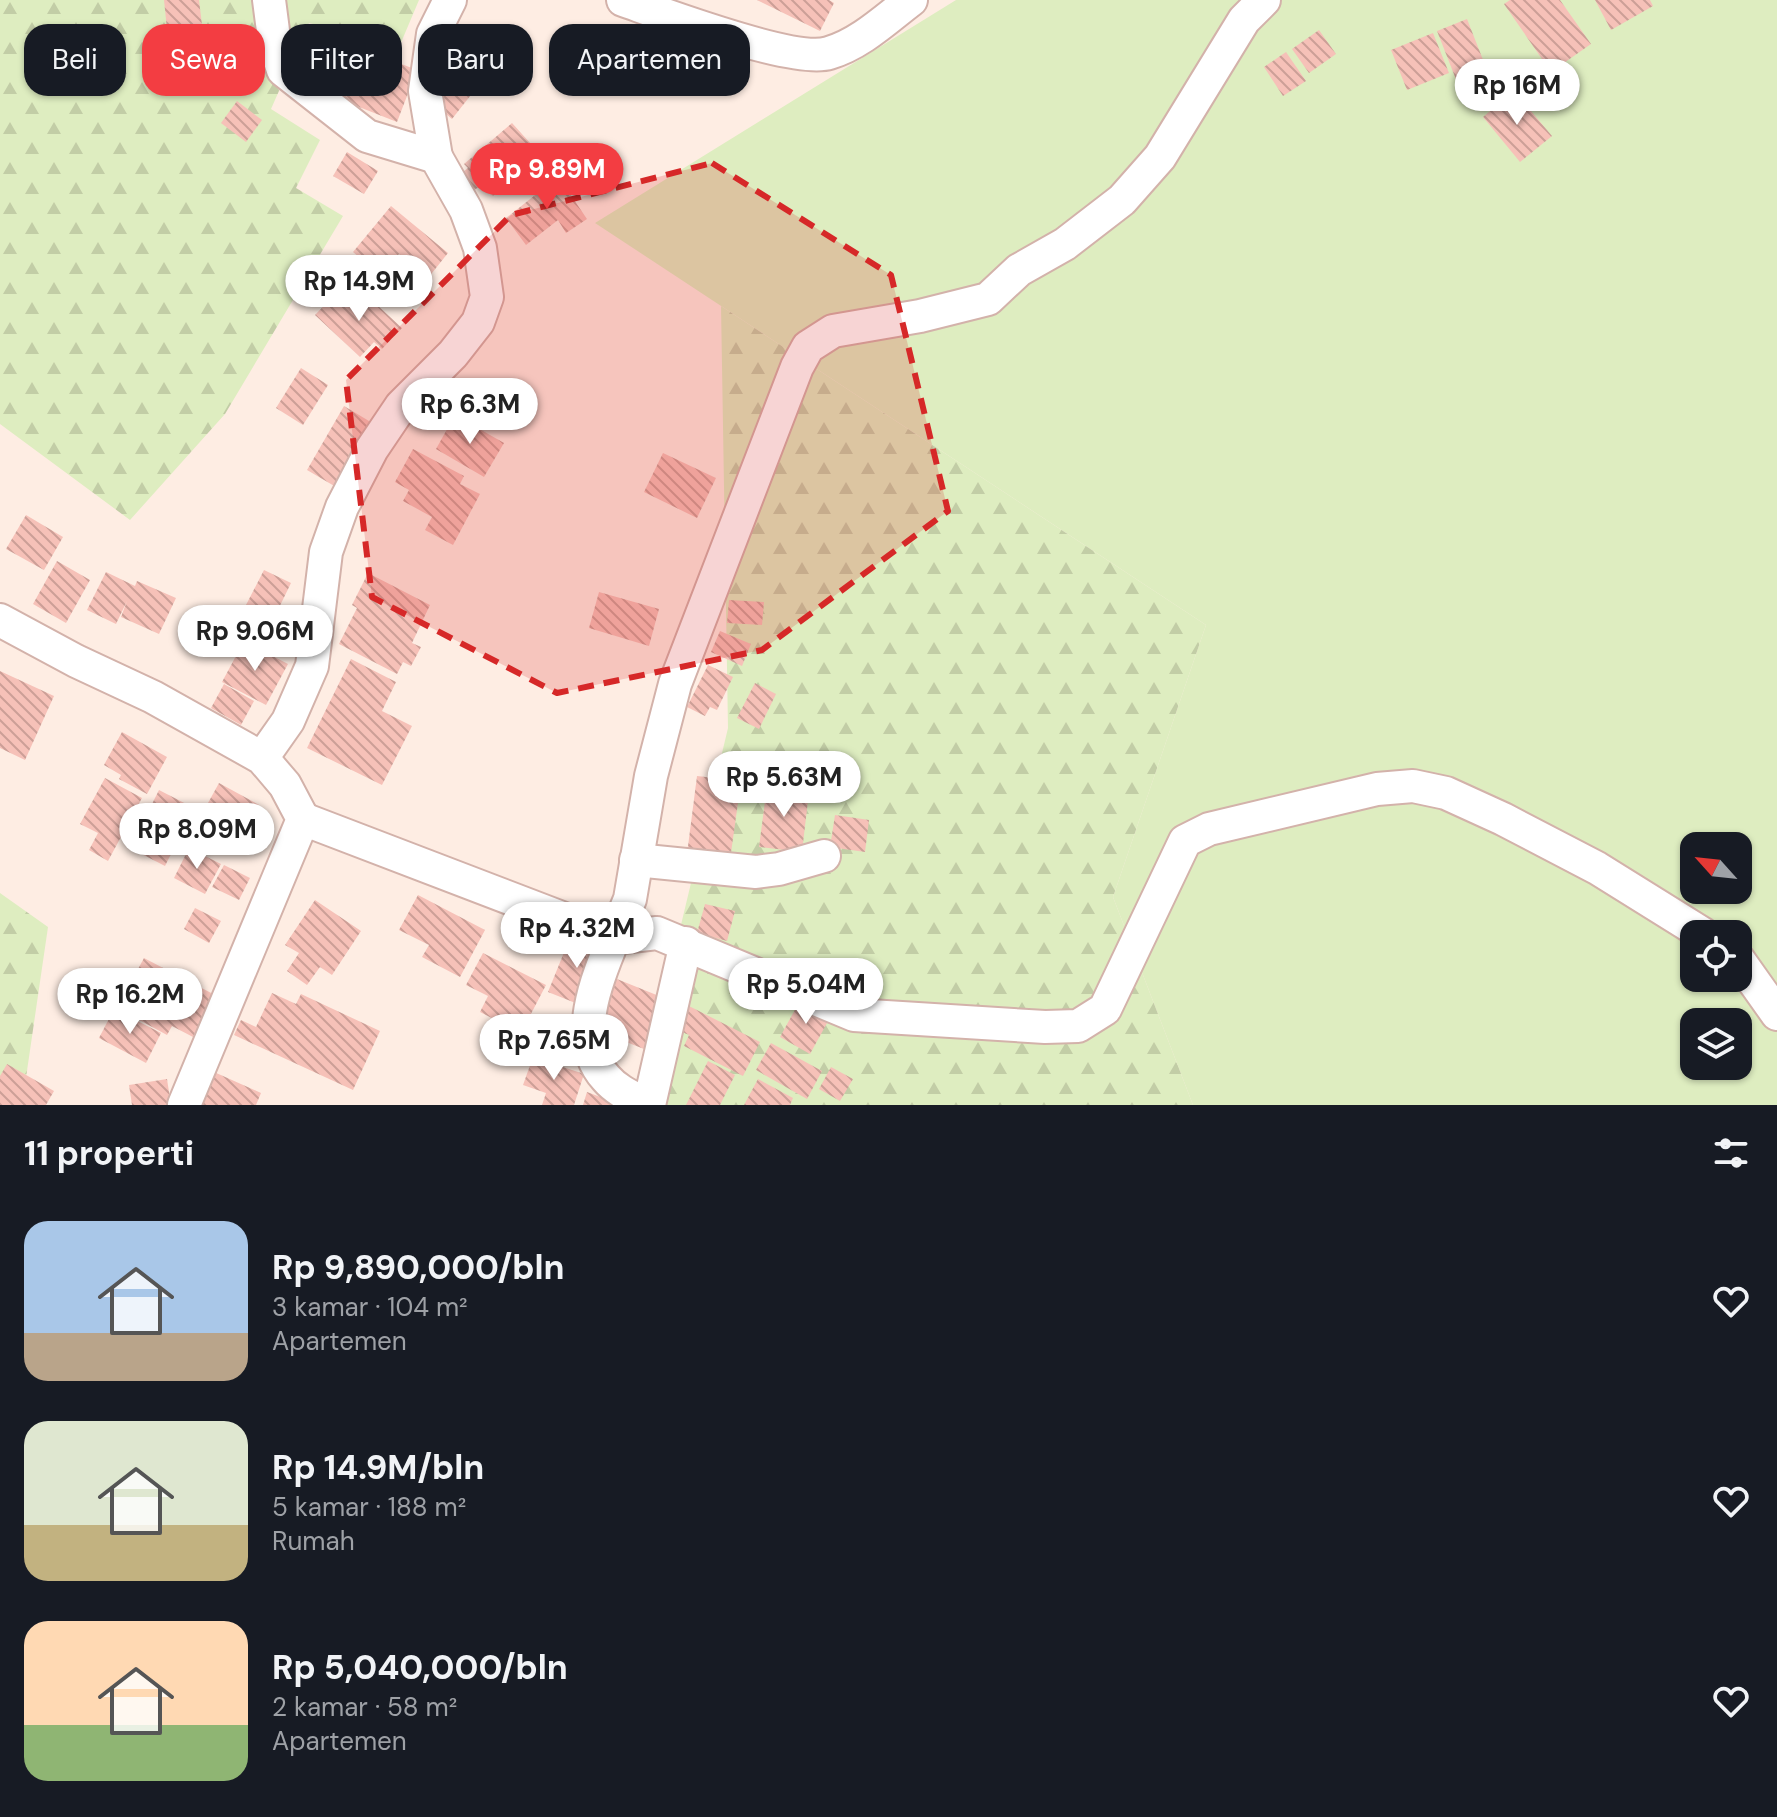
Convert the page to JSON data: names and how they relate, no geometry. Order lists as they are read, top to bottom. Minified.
{"north":"top left","page":{"chip":["Beli","Sewa","Filter","Baru","Apartemen"],"price":["Rp 16M","Rp 9.89M","Rp 14.9M","Rp 6.3M","Rp 9.06M","Rp 5.63M","Rp 8.09M","Rp 4.32M","Rp 5.04M","Rp 16.2M","Rp 7.65M"],"heading":"11 properti","list":[{"name":"Rp 9,890,000/bln","note":"3 kamar · 104 m² · Apartemen"},{"name":"Rp 14.9M/bln","note":"5 kamar · 188 m² · Rumah"},{"name":"Rp 5,040,000/bln","note":"2 kamar · 58 m² · Apartemen"}]}}
